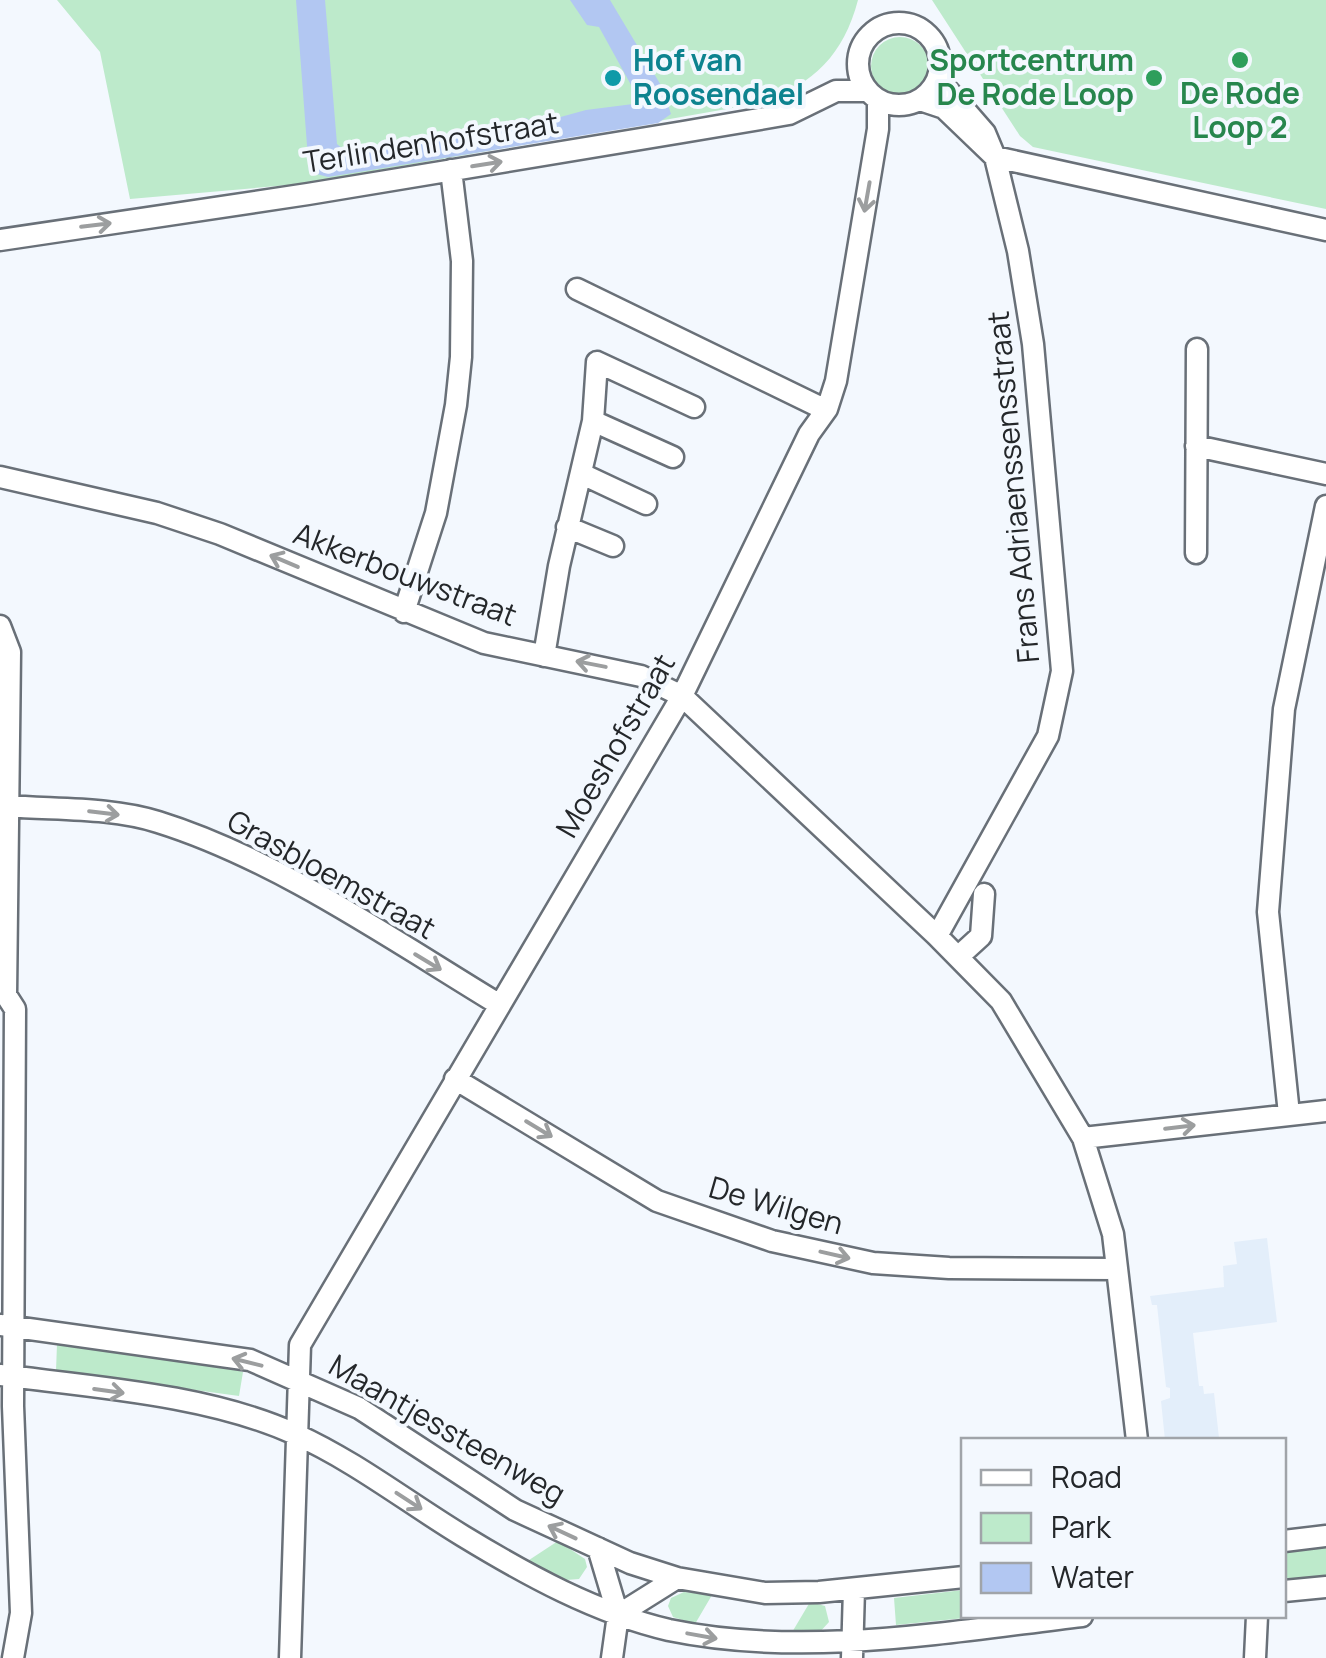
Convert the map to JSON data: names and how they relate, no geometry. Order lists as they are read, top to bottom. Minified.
{"streets":{"street":["Terlindenhofstraat","Frans Adriaenssensstraat","Akkerbouwstraat","Moeshofstraat","Grasbloemstraat","De Wilgen","Maantjessteenweg"]},"crossings":[["Terlindenhofstraat","Frans Adriaenssensstraat"],["Terlindenhofstraat","Moeshofstraat"],["Frans Adriaenssensstraat","Akkerbouwstraat"],["Frans Adriaenssensstraat","Moeshofstraat"],["Akkerbouwstraat","Moeshofstraat"],["Moeshofstraat","Grasbloemstraat"],["Moeshofstraat","De Wilgen"],["Moeshofstraat","Maantjessteenweg"]],"one_way":["Terlindenhofstraat","Akkerbouwstraat","Grasbloemstraat","De Wilgen"],"places":["De Rode Loop 2","Hof van Roosendael","Sportcentrum De Rode Loop"],"legend":["Road","Park","Water"]}
